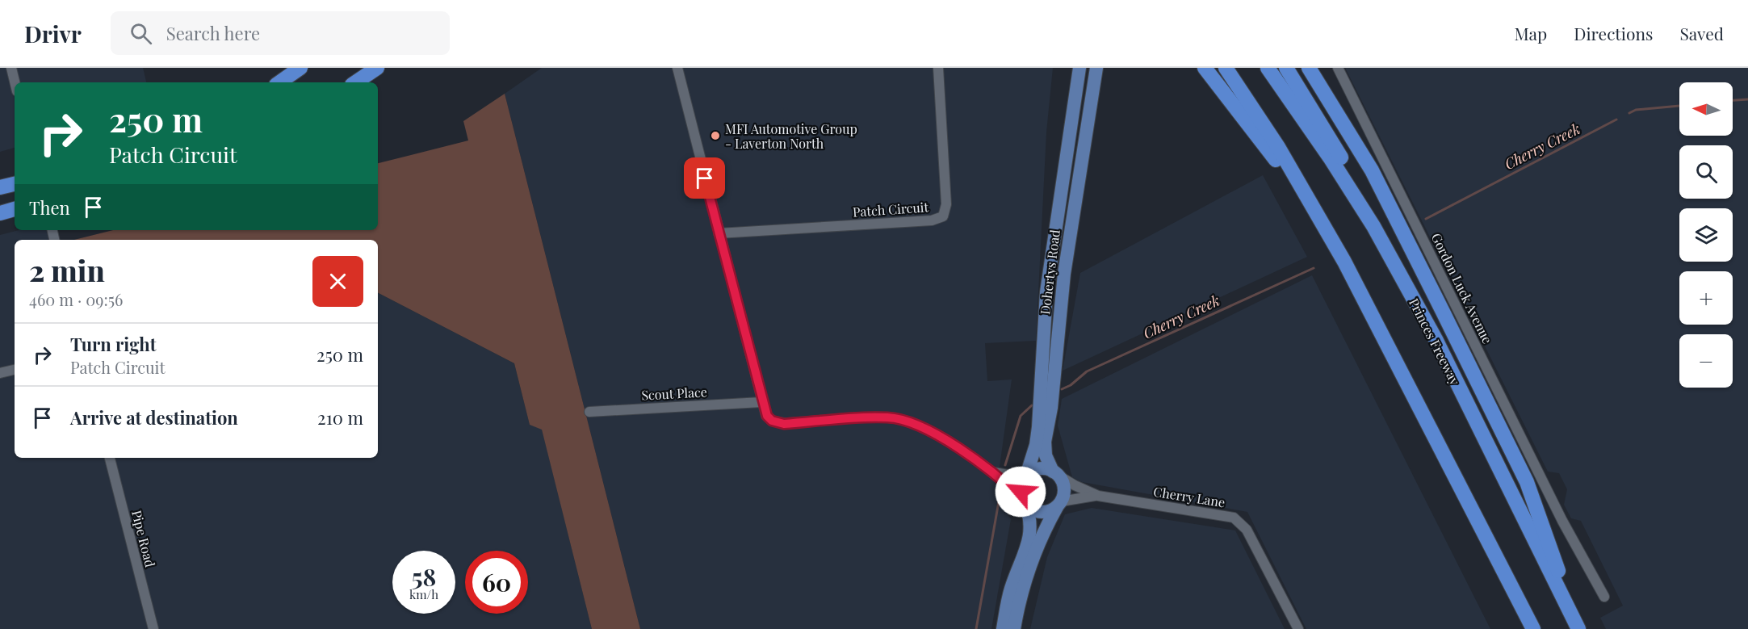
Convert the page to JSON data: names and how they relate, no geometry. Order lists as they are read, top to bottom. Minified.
{"streets":{"highway":["Princes Freeway"],"main road":["Dohertys Road"],"street":["Patch Circuit","Gordon Luck Avenue","Scout Place","Cherry Lane","Pipe Road"]},"crossings":[["Dohertys Road","Cherry Lane"]],"water":["Cherry Creek"],"places":["MFI Automotive Group - Laverton North"],"north":"left","page":{"header":"Drivr","search":"Search here","nav":["Map","Directions","Saved"],"map_buttons":["+","−"],"turn":["250 m","Patch Circuit"],"then":"Then","heading":["2 min","460 m · 09:56"],"list":[{"name":"Turn right","note":"Patch Circuit","value":"250 m"},{"name":"Arrive at destination","value":"210 m"}],"speed":"58 km/h","limit":"60"}}
